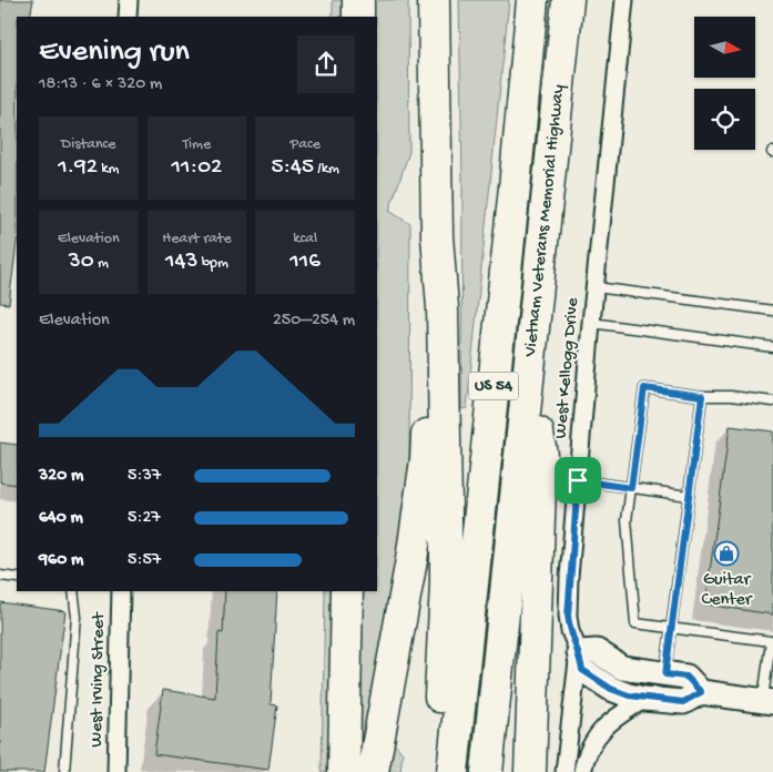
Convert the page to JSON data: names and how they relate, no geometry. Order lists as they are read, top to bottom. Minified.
{"streets":{"highway":["Vietnam Veterans Memorial Highway","US 54"],"street":["West Kellogg Drive","West Irving Street"]},"places":{"shop":["Guitar Center"]},"north":"right","page":{"heading":["Evening run","18:13 · 6 × 320 m"],"stats":[["Distance","1.92 km"],["Time","11:02"],["Pace","5:45 /km"],["Elevation","30 m"],["Heart rate","143 bpm"],["kcal","116"]],"chart":["Elevation","250–254 m"],"list":[{"name":"320 m","note":"5:37"},{"name":"640 m","note":"5:27"},{"name":"960 m","note":"5:57"}]}}
